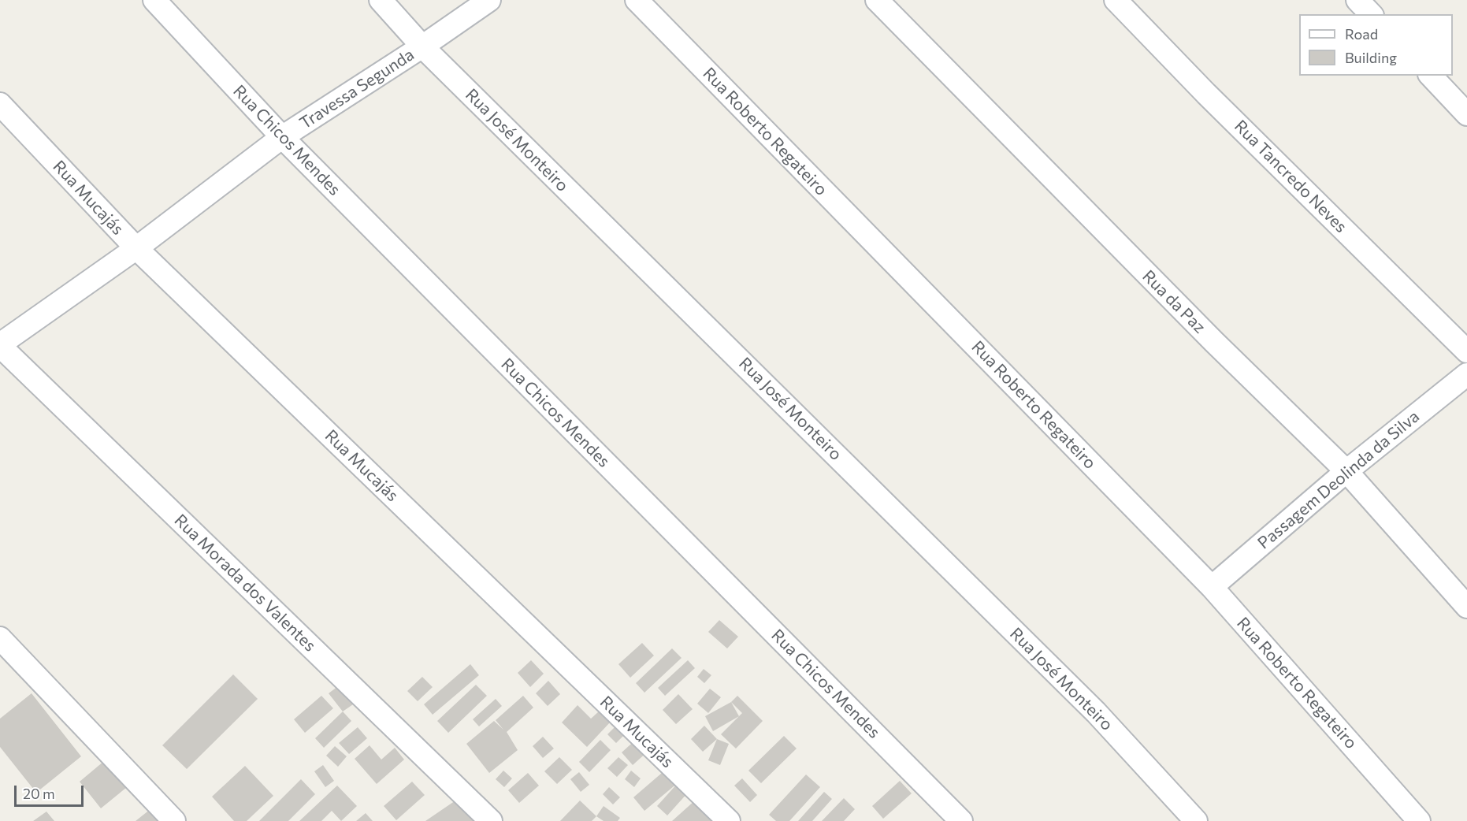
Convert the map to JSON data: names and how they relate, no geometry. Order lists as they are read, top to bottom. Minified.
{"streets":{"street":["Travessa Segunda","Rua Roberto Regateiro","Rua Chicos Mendes","Rua José Monteiro","Rua Tancredo Neves","Rua Mucajás","Rua da Paz","Passagem Deolinda da Silva","Rua Morada dos Valentes"]},"crossings":[["Travessa Segunda","Rua Chicos Mendes"],["Travessa Segunda","Rua José Monteiro"],["Travessa Segunda","Rua Mucajás"],["Travessa Segunda","Rua Morada dos Valentes"],["Rua Roberto Regateiro","Passagem Deolinda da Silva"],["Rua da Paz","Passagem Deolinda da Silva"]],"legend":["Road","Building"],"scale_bar":"20 m"}
